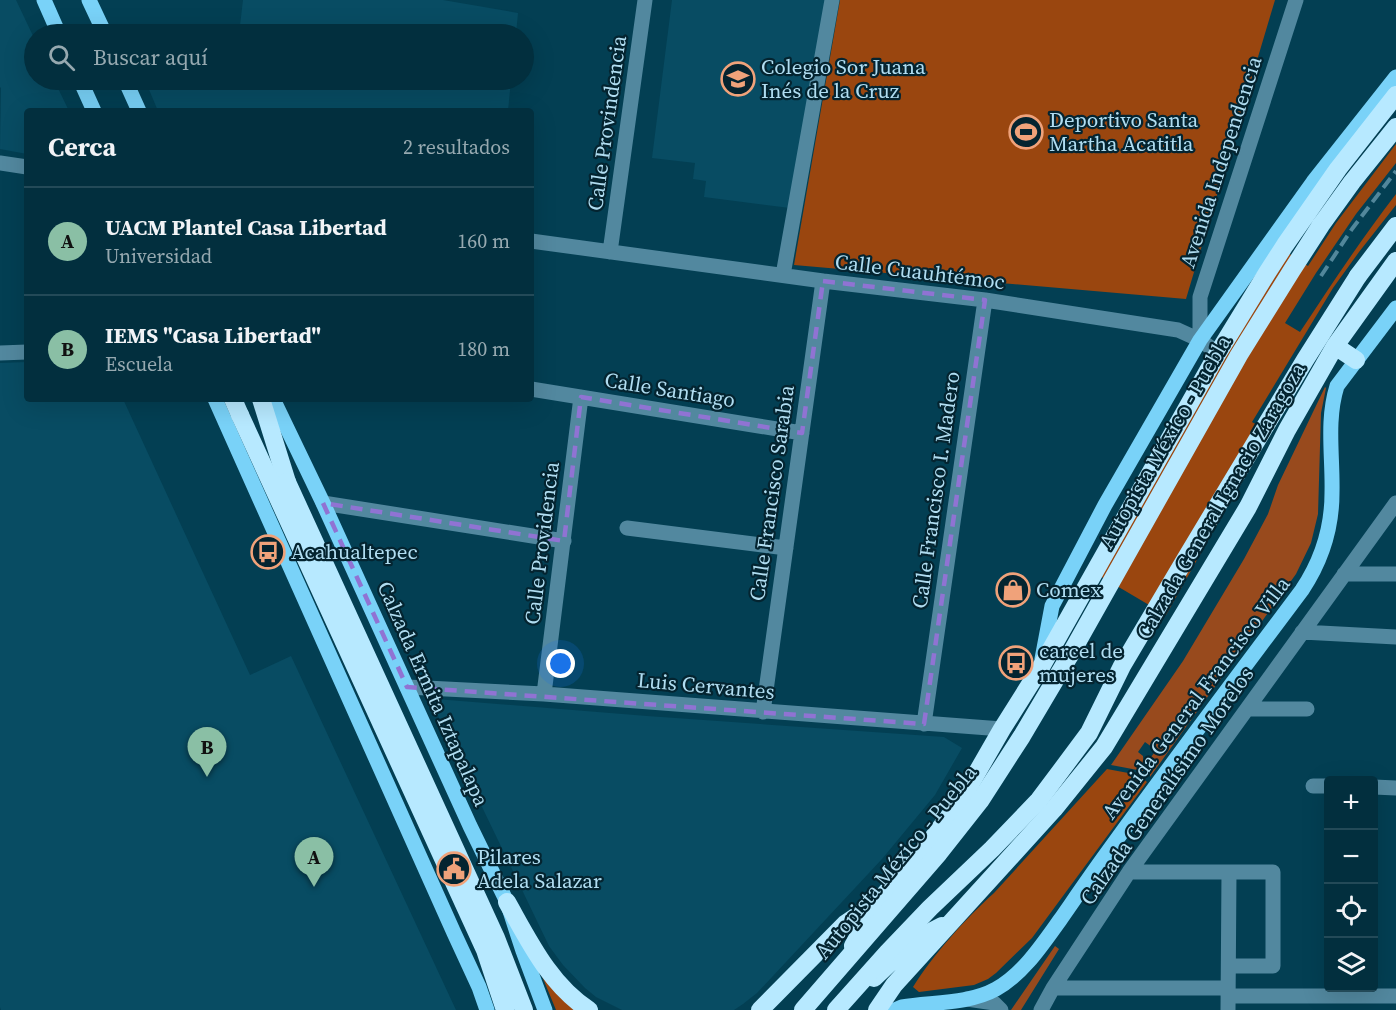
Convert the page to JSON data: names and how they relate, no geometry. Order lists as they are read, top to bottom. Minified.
{"streets":{"highway":["Autopista México - Puebla","Calzada General Ignacio Zaragoza"],"main road":["Calzada Ermita Iztapalapa","Avenida General Francisco Villa"],"street":["Calle Provindencia","Avenida Independencia","Calle Cuauhtémoc","Calle Santiago","Calle Francisco I. Madero","Calle Francisco Sarabia","Calle Providencia","Luis Cervantes","Calzada Generalísimo Morelos"]},"crossings":[["Calle Provindencia","Calle Cuauhtémoc"],["Avenida Independencia","Calle Cuauhtémoc"],["Calle Cuauhtémoc","Calle Francisco I. Madero"],["Calle Cuauhtémoc","Calle Francisco Sarabia"],["Calle Santiago","Calle Francisco Sarabia"],["Calle Santiago","Calle Providencia"],["Calle Francisco I. Madero","Luis Cervantes"],["Calle Francisco Sarabia","Luis Cervantes"],["Calle Providencia","Luis Cervantes"],["Luis Cervantes","Calzada Ermita Iztapalapa"]],"places":{"school or university":["Colegio Sor Juana Inés de la Cruz"],"sports":["Deportivo Santa Martha Acatitla"],"bus stop":["Acahualtepec","carcel de mujeres"],"shop":["Comex"],"public building":["Pilares Adela Salazar"]},"page":{"search":"Buscar aquí","heading":["Cerca","2 resultados"],"list":[{"mark":"A","name":"UACM Plantel Casa Libertad","note":"Universidad","value":"160 m"},{"mark":"B","name":"IEMS \"Casa Libertad\"","note":"Escuela","value":"180 m"}],"pins":["B","A"],"map_buttons":["+","−"]}}
